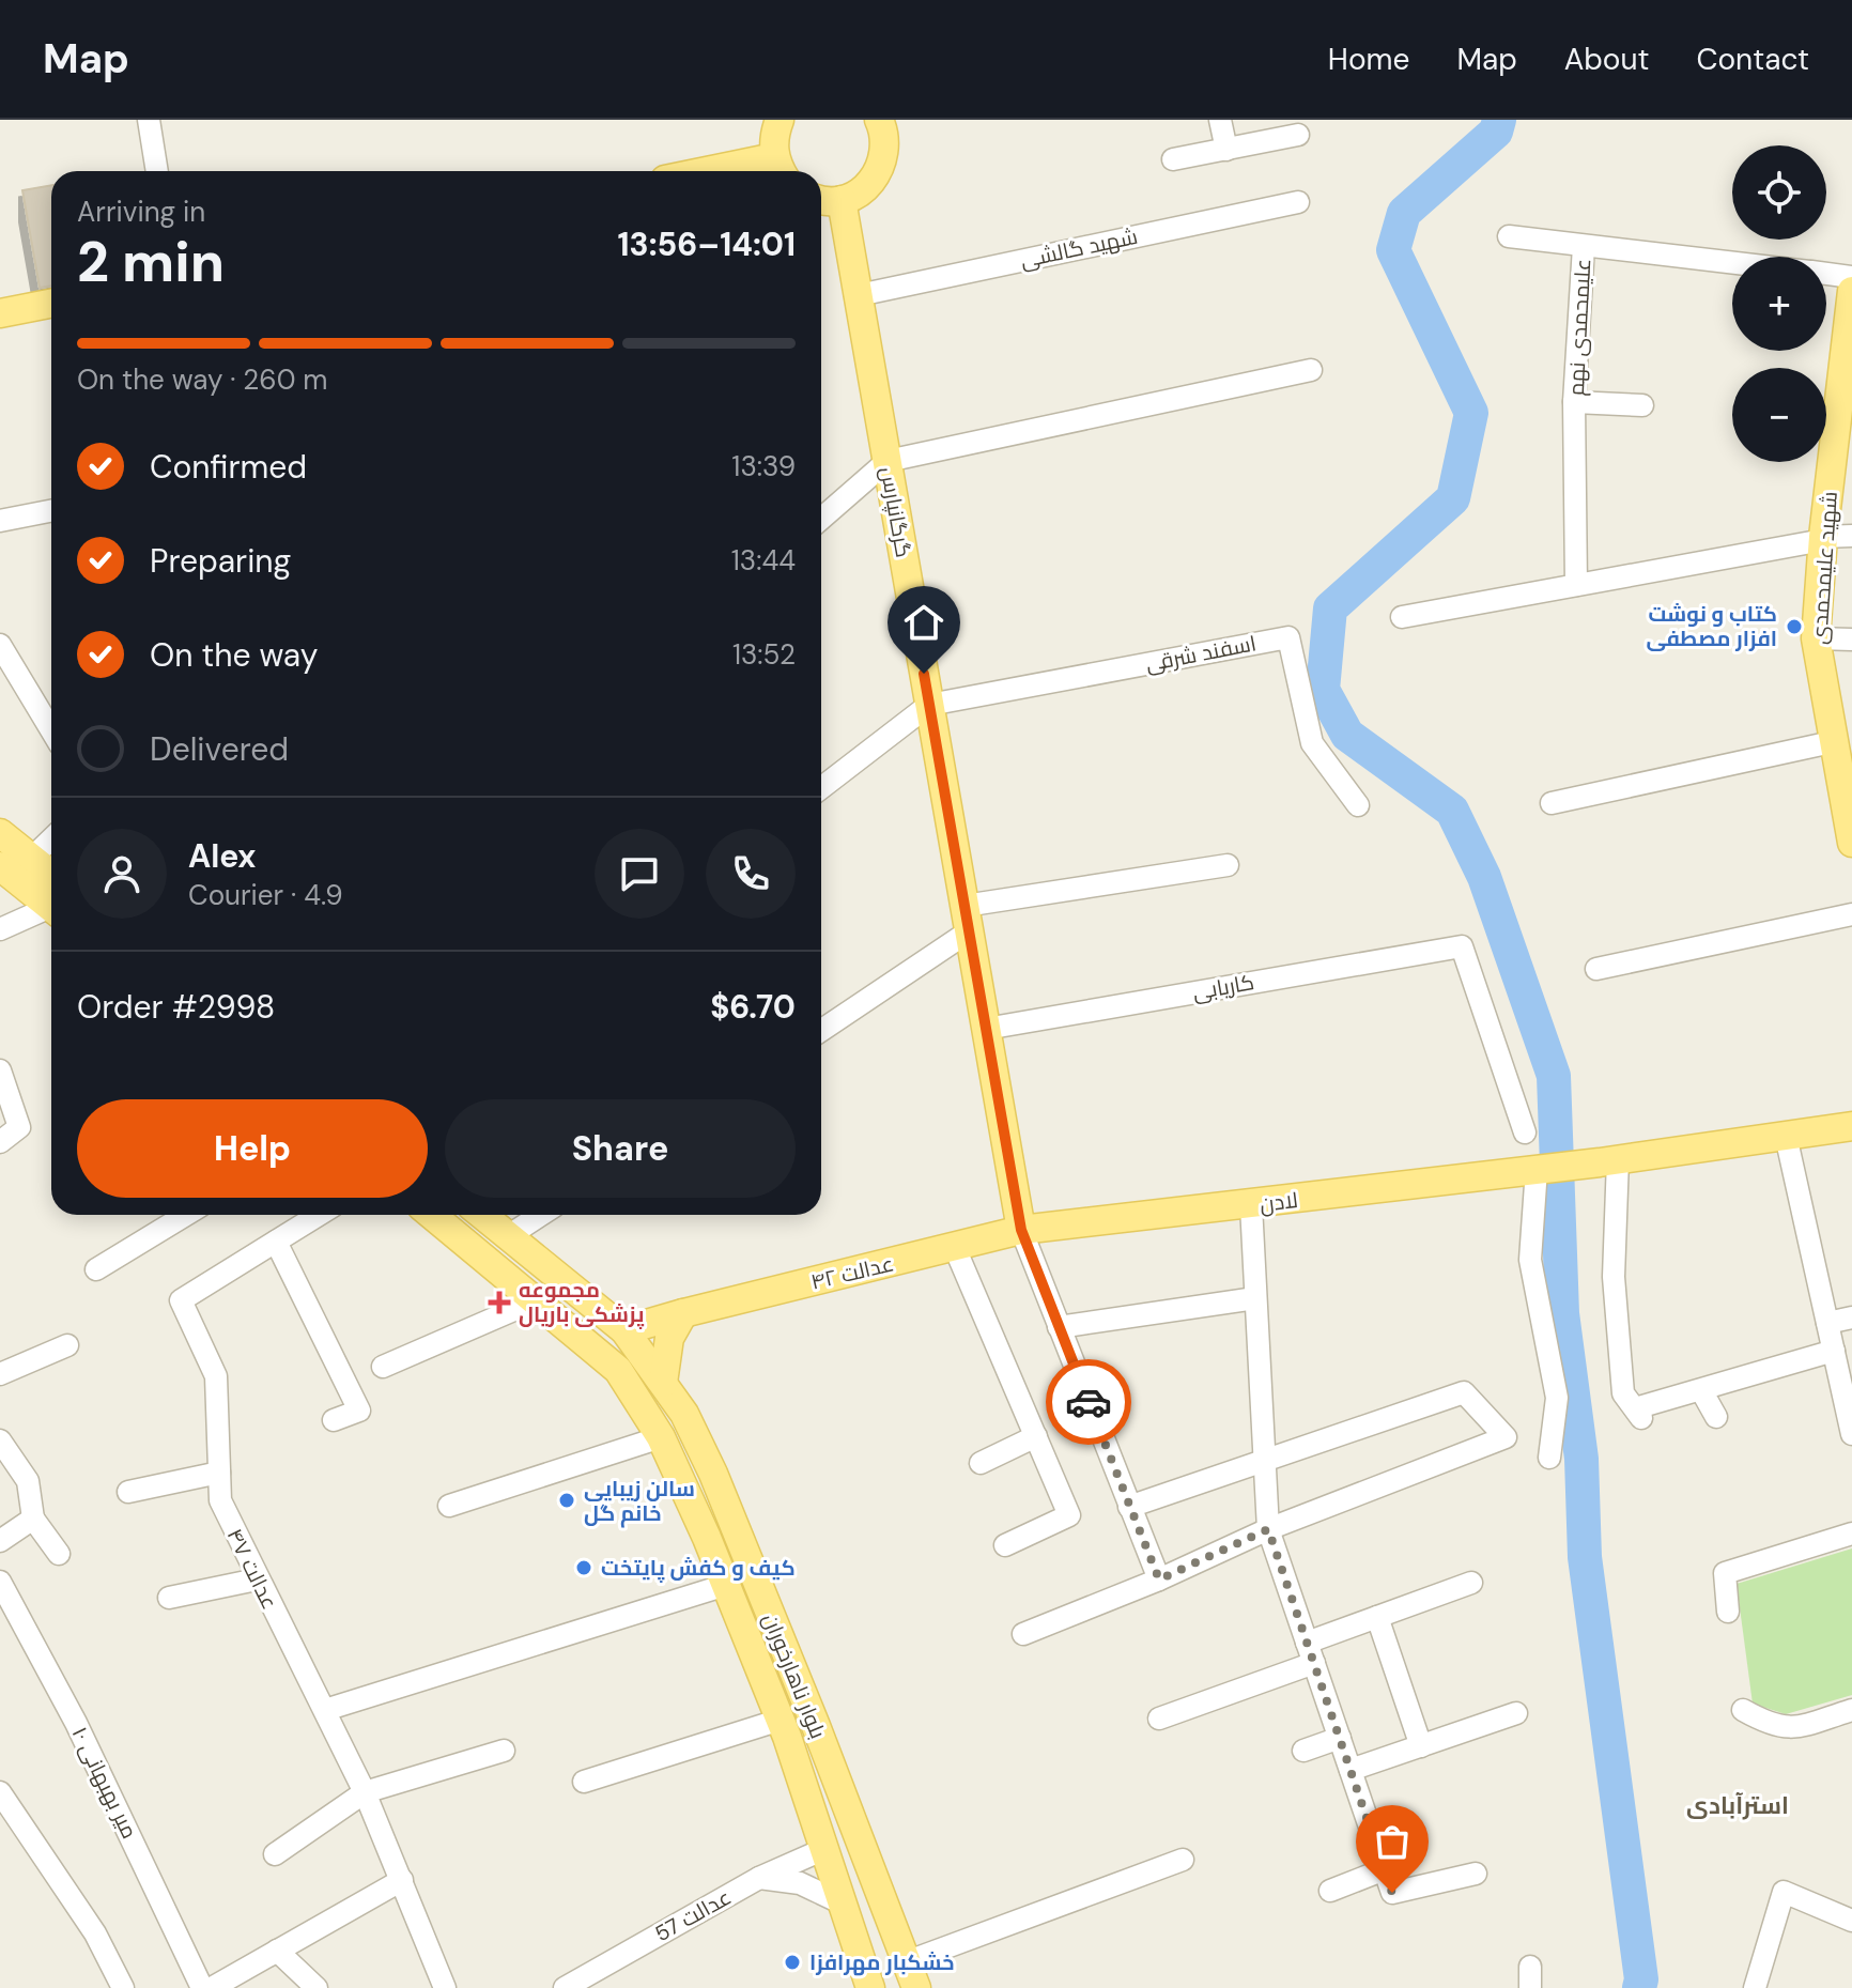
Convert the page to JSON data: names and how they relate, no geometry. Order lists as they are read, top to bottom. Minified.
{"streets":{"main road":["گرگانپارس","شهید علیمحمدی","لادن","عدالت ۴۲","بلوار ناهارخوران"],"street":["شهید گالشی","علیمحمدی نهم","اسفند شرقی","کاریابی","عدالت ۴۷","۱۰ میر بهبهانی","عدالت 57"]},"crossings":[["شهید گالشی","گرگانپارس"],["گرگانپارس","اسفند شرقی"],["گرگانپارس","کاریابی"],["گرگانپارس","لادن"],["گرگانپارس","عدالت ۴۲"],["لادن","عدالت ۴۲"],["عدالت ۴۲","بلوار ناهارخوران"],["بلوار ناهارخوران","عدالت 57"]],"districts":["استرآبادی"],"places":{"other":["کتاب و نوشت افزار مصطفی","سالن زیبایی خانم گل","کیف و کفش پایتخت","خشكبار مهرافزا"],"health":["مجموعه پزشکی باریال"]},"page":{"header":"Map","nav":["Home","Map","About","Contact"],"map_buttons":["+","−"],"heading":["2 min","Arriving in","13:56–14:01"],"panel":["Alex","Courier · 4.9","Order #2998","$6.70"],"bar":"On the way · 260 m","list":[["Confirmed","13:39"],["Preparing","13:44"],["On the way","13:52"],"Delivered"],"buttons":["Help","Share"]}}
